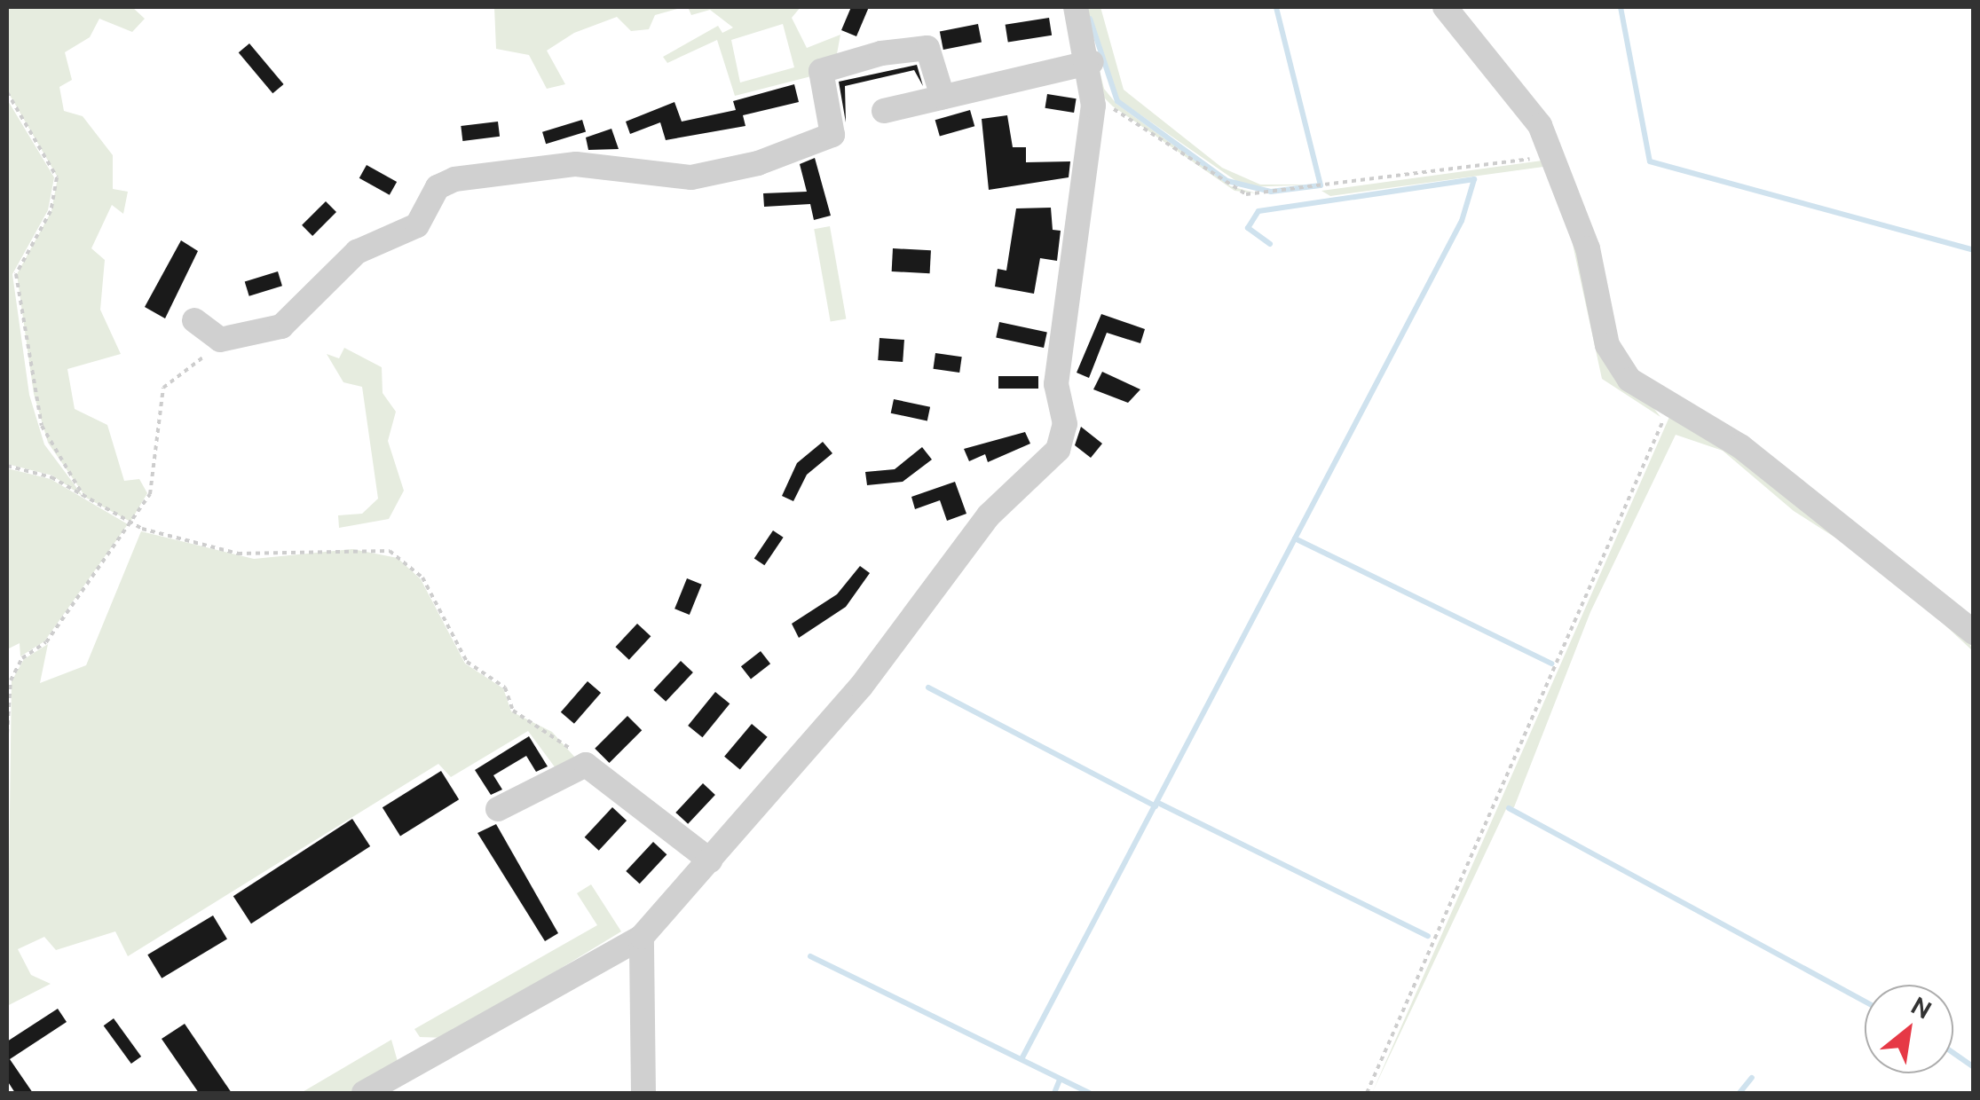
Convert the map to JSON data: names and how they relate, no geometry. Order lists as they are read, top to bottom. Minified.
{"north":"top right"}
